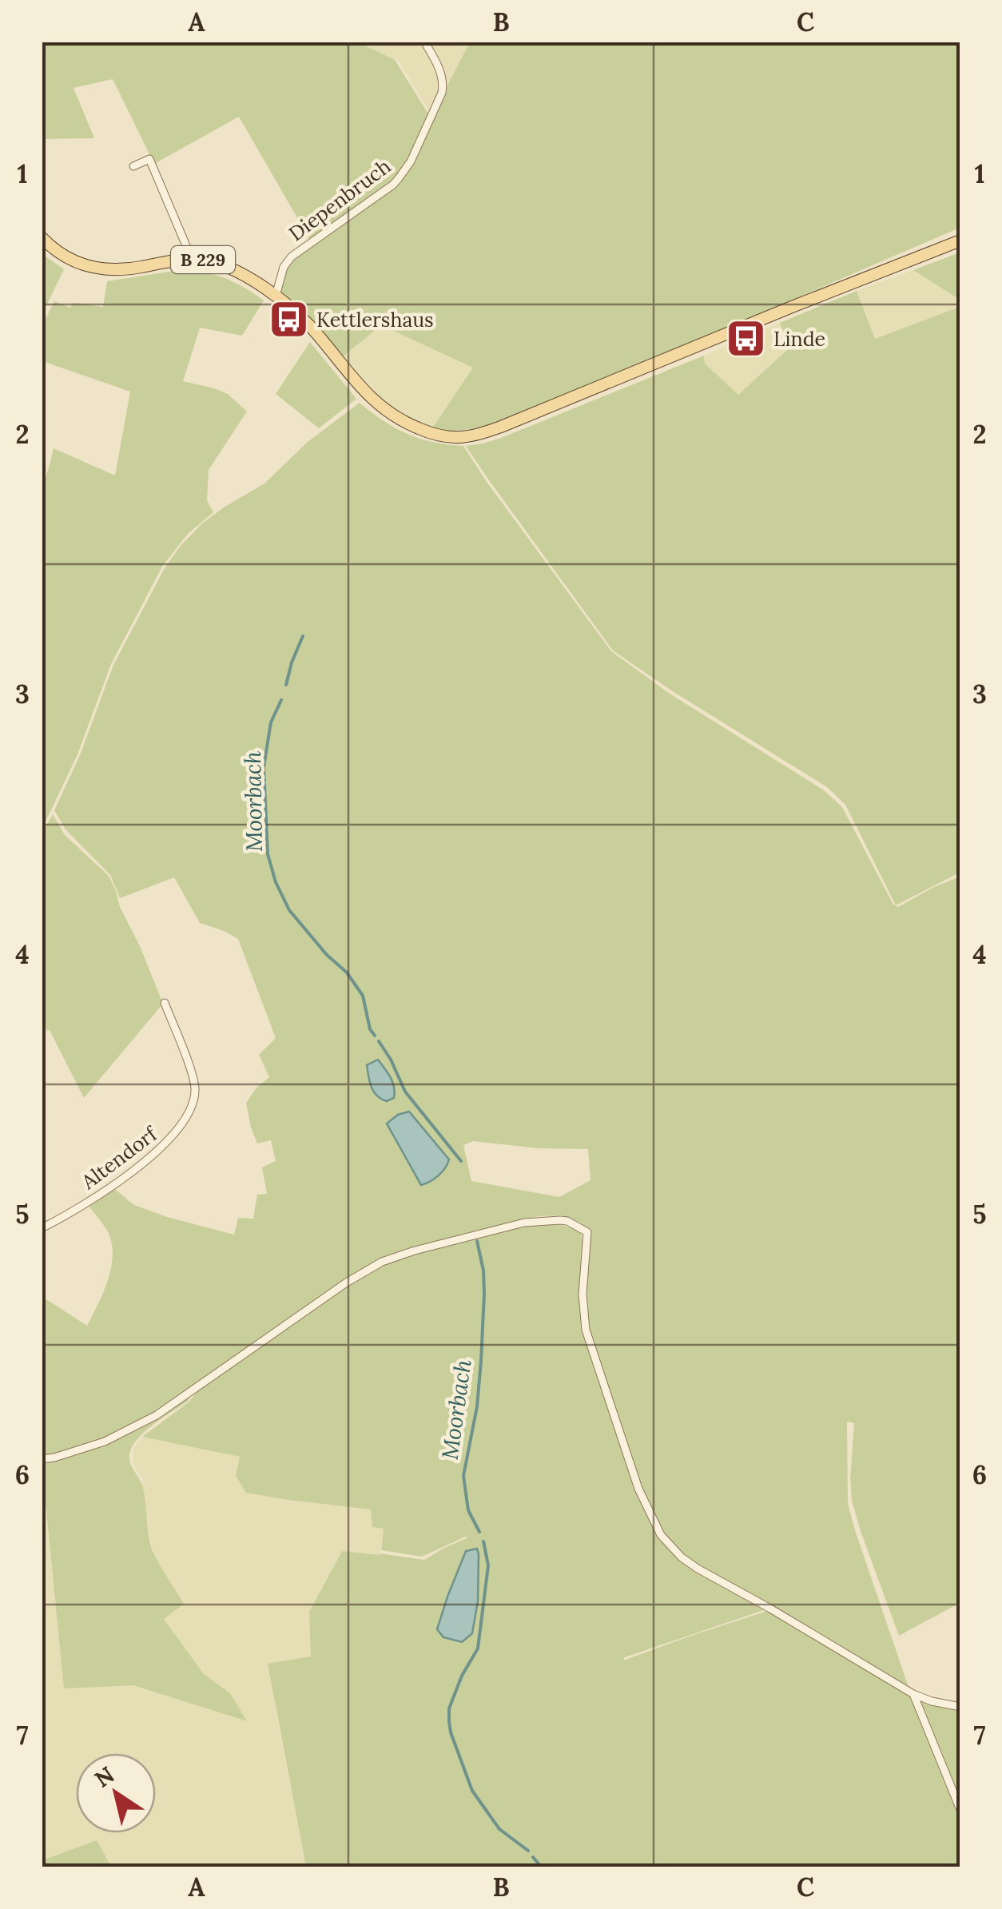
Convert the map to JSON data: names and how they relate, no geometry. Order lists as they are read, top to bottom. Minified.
{"streets":{"main road":["B 229"],"street":["Diepenbruch","Altendorf"]},"crossings":[["Diepenbruch","B 229"]],"water":["Moorbach"],"places":{"bus stop":["Kettlershaus","Linde"]},"north":"top left","grid":{"columns":["A","B","C"],"rows":["1","2","3","4","5","6","7"]}}
